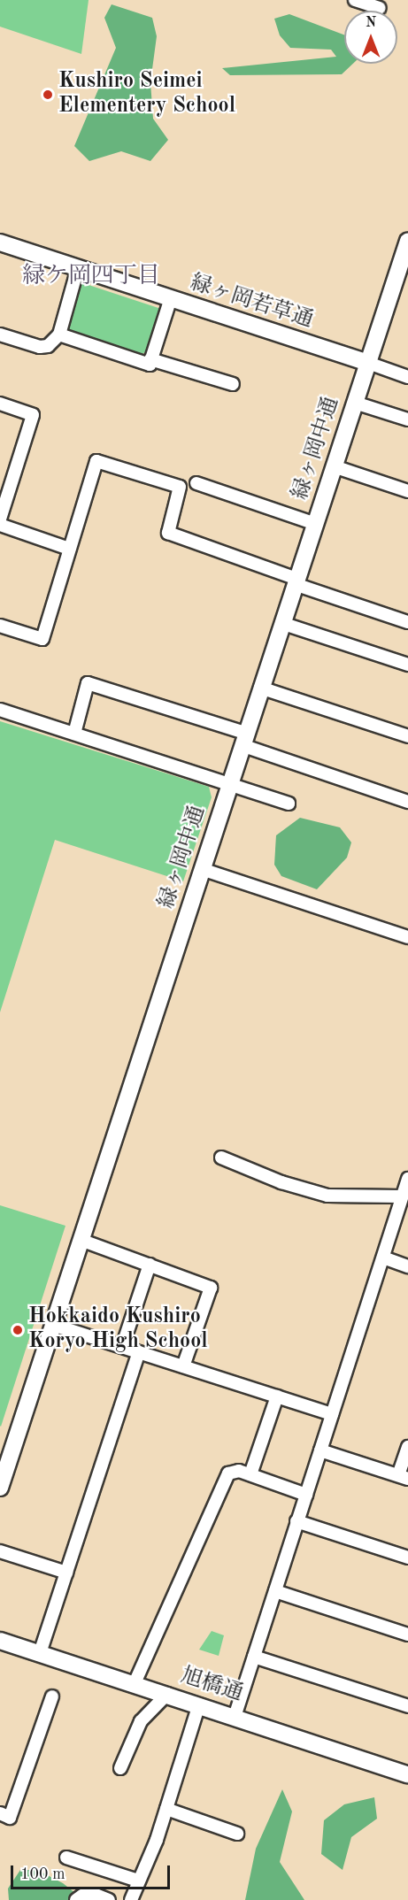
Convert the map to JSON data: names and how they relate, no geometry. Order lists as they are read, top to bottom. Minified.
{"streets":{"street":["緑ヶ岡若草通","緑ヶ岡中通","旭橋通"]},"crossings":[["緑ヶ岡若草通","緑ヶ岡中通"]],"districts":["緑ケ岡四丁目"],"places":["Kushiro Seimei Elementery School","Hokkaido Kushiro Koryo High School"],"scale_bar":"100 m","north":"top"}
